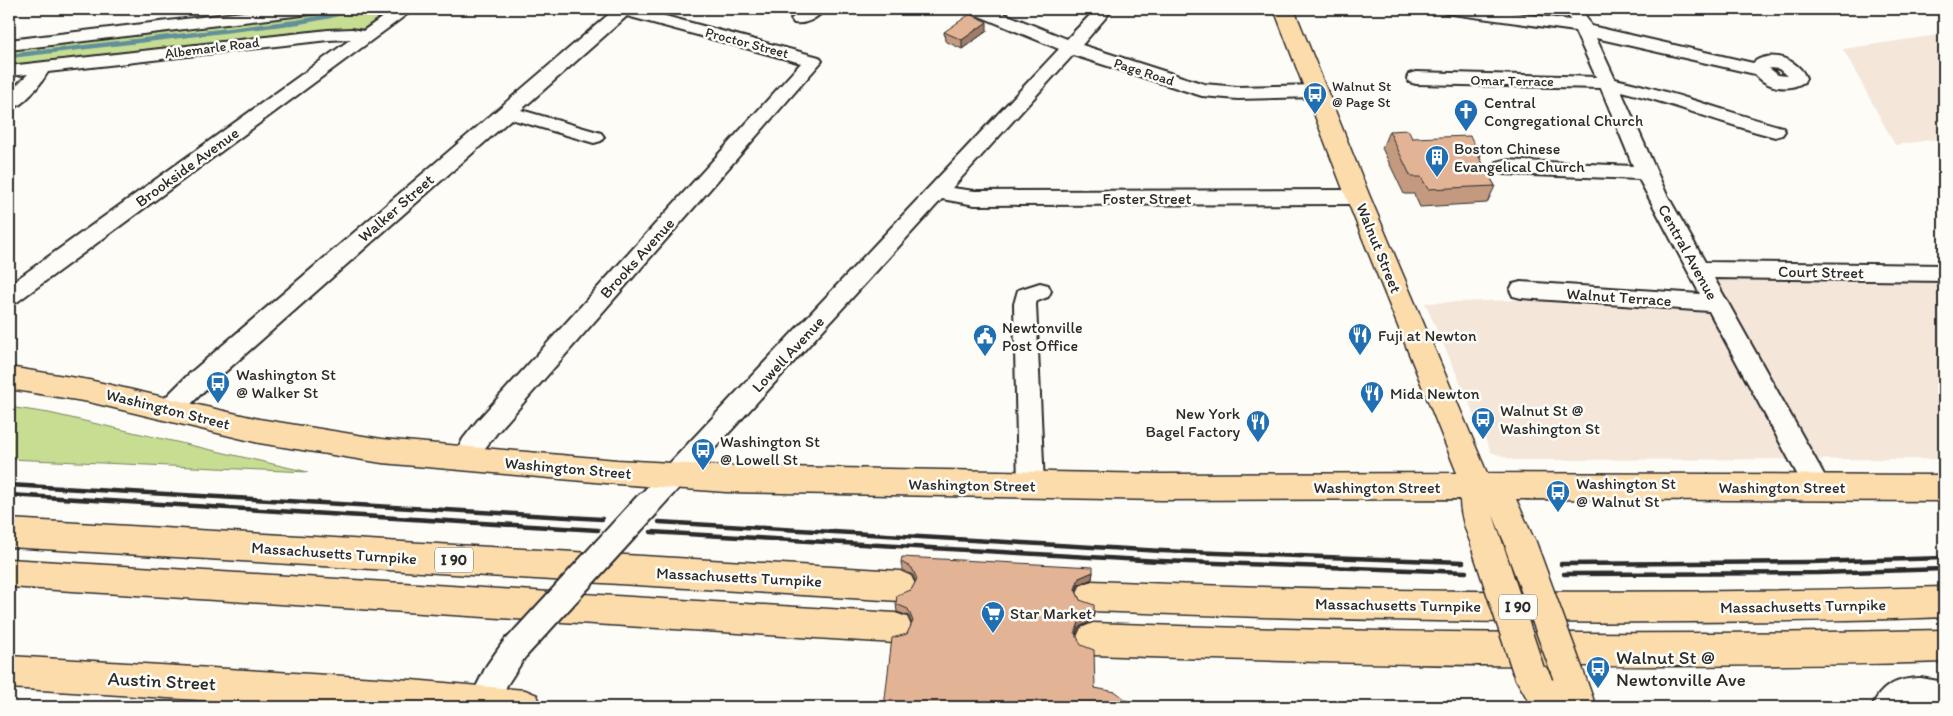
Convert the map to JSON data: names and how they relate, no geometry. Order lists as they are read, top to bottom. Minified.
{"streets":{"main road":["Walnut Street","Washington Street","Massachusetts Turnpike","I 90","Austin Street"],"street":["Proctor Street","Albemarle Road","Page Road","Omar Terrace","Brookside Avenue","Foster Street","Walker Street","Central Avenue","Brooks Avenue","Court Street","Walnut Terrace","Lowell Avenue"]},"crossings":[["Proctor Street","Walker Street"],["Proctor Street","Brooks Avenue"],["Albemarle Road","Brookside Avenue"],["Page Road","Walnut Street"],["Page Road","Lowell Avenue"],["Omar Terrace","Central Avenue"],["Foster Street","Walnut Street"],["Foster Street","Lowell Avenue"],["Walker Street","Washington Street"],["Walnut Street","Washington Street"],["Central Avenue","Court Street"],["Central Avenue","Walnut Terrace"],["Central Avenue","Washington Street"],["Brooks Avenue","Washington Street"],["Lowell Avenue","Washington Street"],["Lowell Avenue","Austin Street"]],"places":{"bus stop":["Walnut St @ Page St","Washington St @ Walker St","Walnut St @ Washington St","Washington St @ Lowell St","Washington St @ Walnut St","Walnut St @ Newtonville Ave"],"church":["Central Congregational Church"],"building":["Boston Chinese Evangelical Church"],"restaurant":["Fuji at Newton","Mida Newton","New York Bagel Factory"],"public building":["Newtonville Post Office"],"supermarket":["Star Market"]}}
